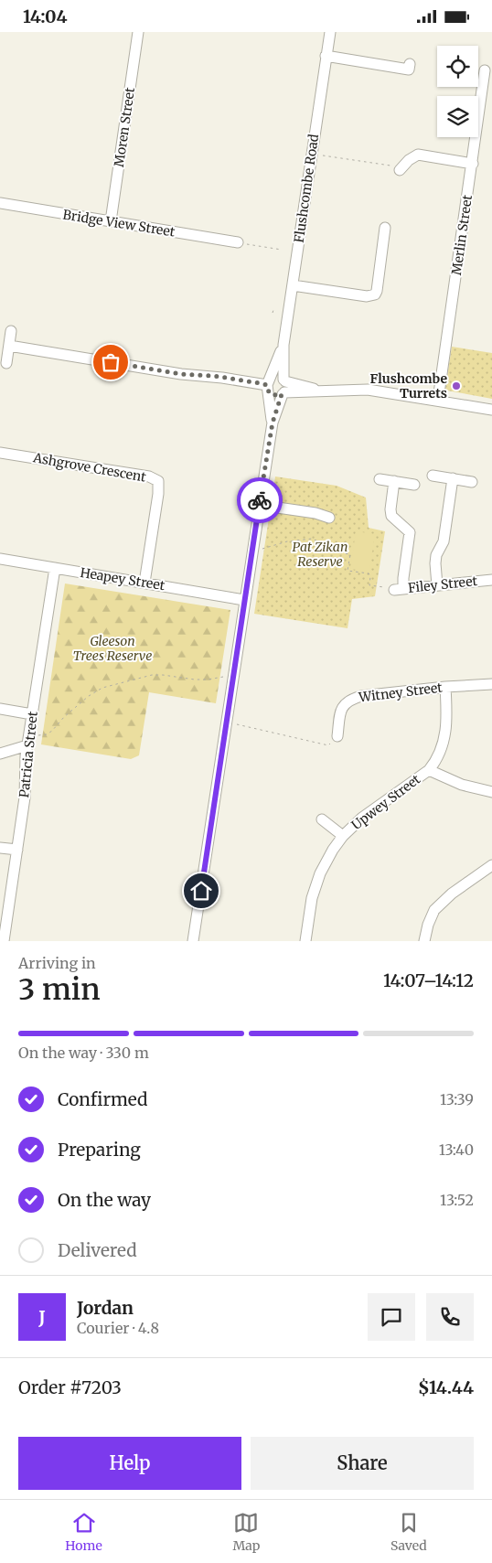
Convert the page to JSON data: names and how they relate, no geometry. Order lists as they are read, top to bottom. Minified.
{"streets":{"street":["Moren Street","Flushcombe Road","Bridge View Street","Merlin Street","Ashgrove Crescent","Heapey Street","Filey Street","Witney Street","Patricia Street","Upwey Street"]},"crossings":[["Moren Street","Bridge View Street"],["Flushcombe Road","Heapey Street"],["Ashgrove Crescent","Heapey Street"],["Heapey Street","Patricia Street"],["Witney Street","Upwey Street"]],"parks":["Pat Zikan Reserve","Gleeson Trees Reserve"],"places":["Flushcombe Turrets"],"page":{"status":"14:04","heading":["3 min","Arriving in","14:07–14:12"],"panel":["Jordan","Courier · 4.8","Order #7203","$14.44"],"bar":"On the way · 330 m","list":[["Confirmed","13:39"],["Preparing","13:40"],["On the way","13:52"],"Delivered"],"round":"J","buttons":["Help","Share"],"tabs":["Home","Map","Saved"]}}
